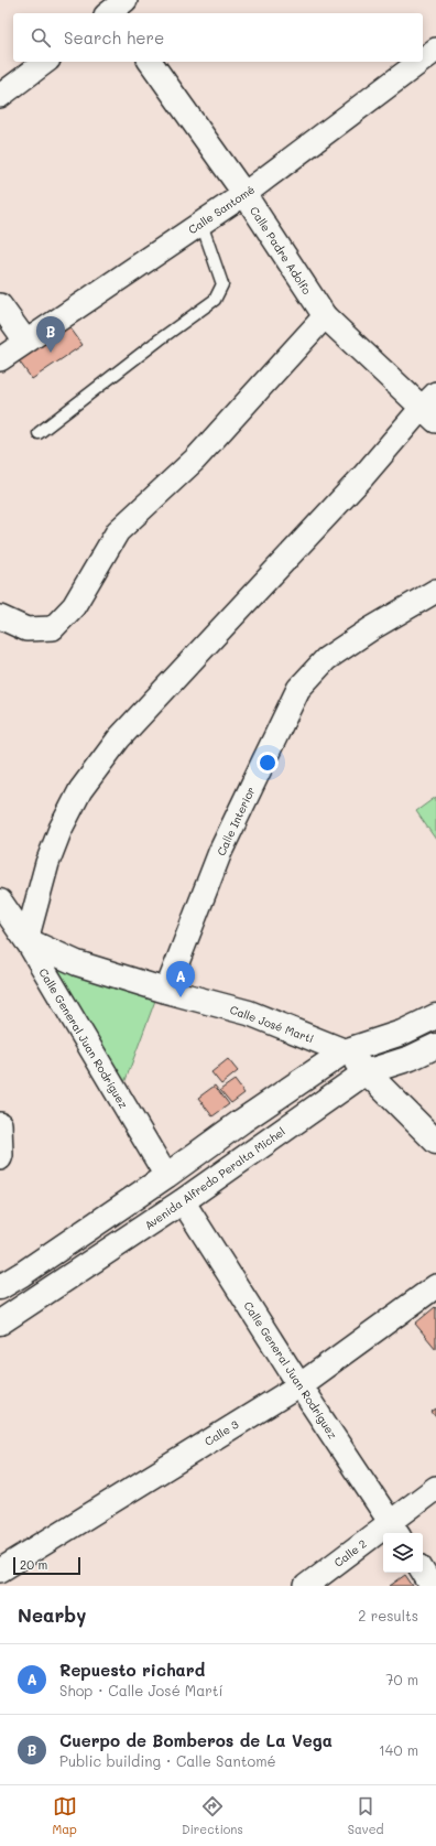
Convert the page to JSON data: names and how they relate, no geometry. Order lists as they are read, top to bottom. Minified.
{"streets":{"main road":["Calle José Martí","Calle General Juan Rodríguez","Avenida Alfredo Peralta Michel"],"street":["Calle Santomé","Calle Padre Adolfo","Calle Interior","Calle 3","Calle 2"]},"crossings":[["Calle Santomé","Calle Padre Adolfo"],["Calle Interior","Calle José Martí"],["Calle José Martí","Calle General Juan Rodríguez"],["Calle José Martí","Avenida Alfredo Peralta Michel"],["Calle General Juan Rodríguez","Avenida Alfredo Peralta Michel"],["Calle General Juan Rodríguez","Calle 3"],["Calle General Juan Rodríguez","Calle 2"]],"scale_bar":"20 m","page":{"search":"Search here","pins":["B","A"],"scale":"20 m","heading":["Nearby","2 results"],"list":[{"mark":"A","name":"Repuesto richard","note":"Shop · Calle José Martí","value":"70 m"},{"mark":"B","name":"Cuerpo de Bomberos de La Vega","note":"Public building · Calle Santomé","value":"140 m"}],"nav":["Map","Directions","Saved"]}}
